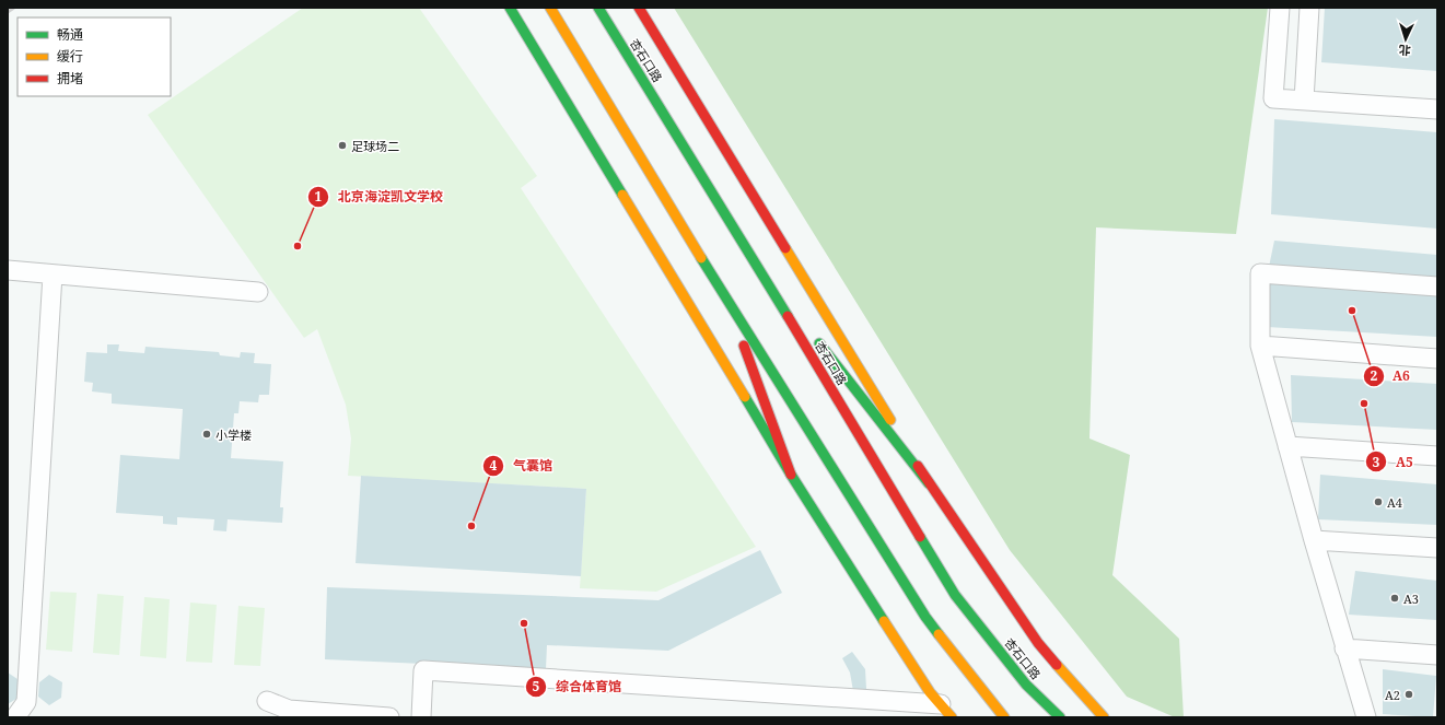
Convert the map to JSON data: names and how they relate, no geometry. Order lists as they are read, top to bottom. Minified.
{"streets":{"main road":["杏石口路"]},"places":["足球场二","北京海淀凯文学校","A6","A5","小学楼","A4","气囊馆","A3","综合体育馆","A2"],"legend":["畅通","缓行","拥堵"],"north":"bottom"}
